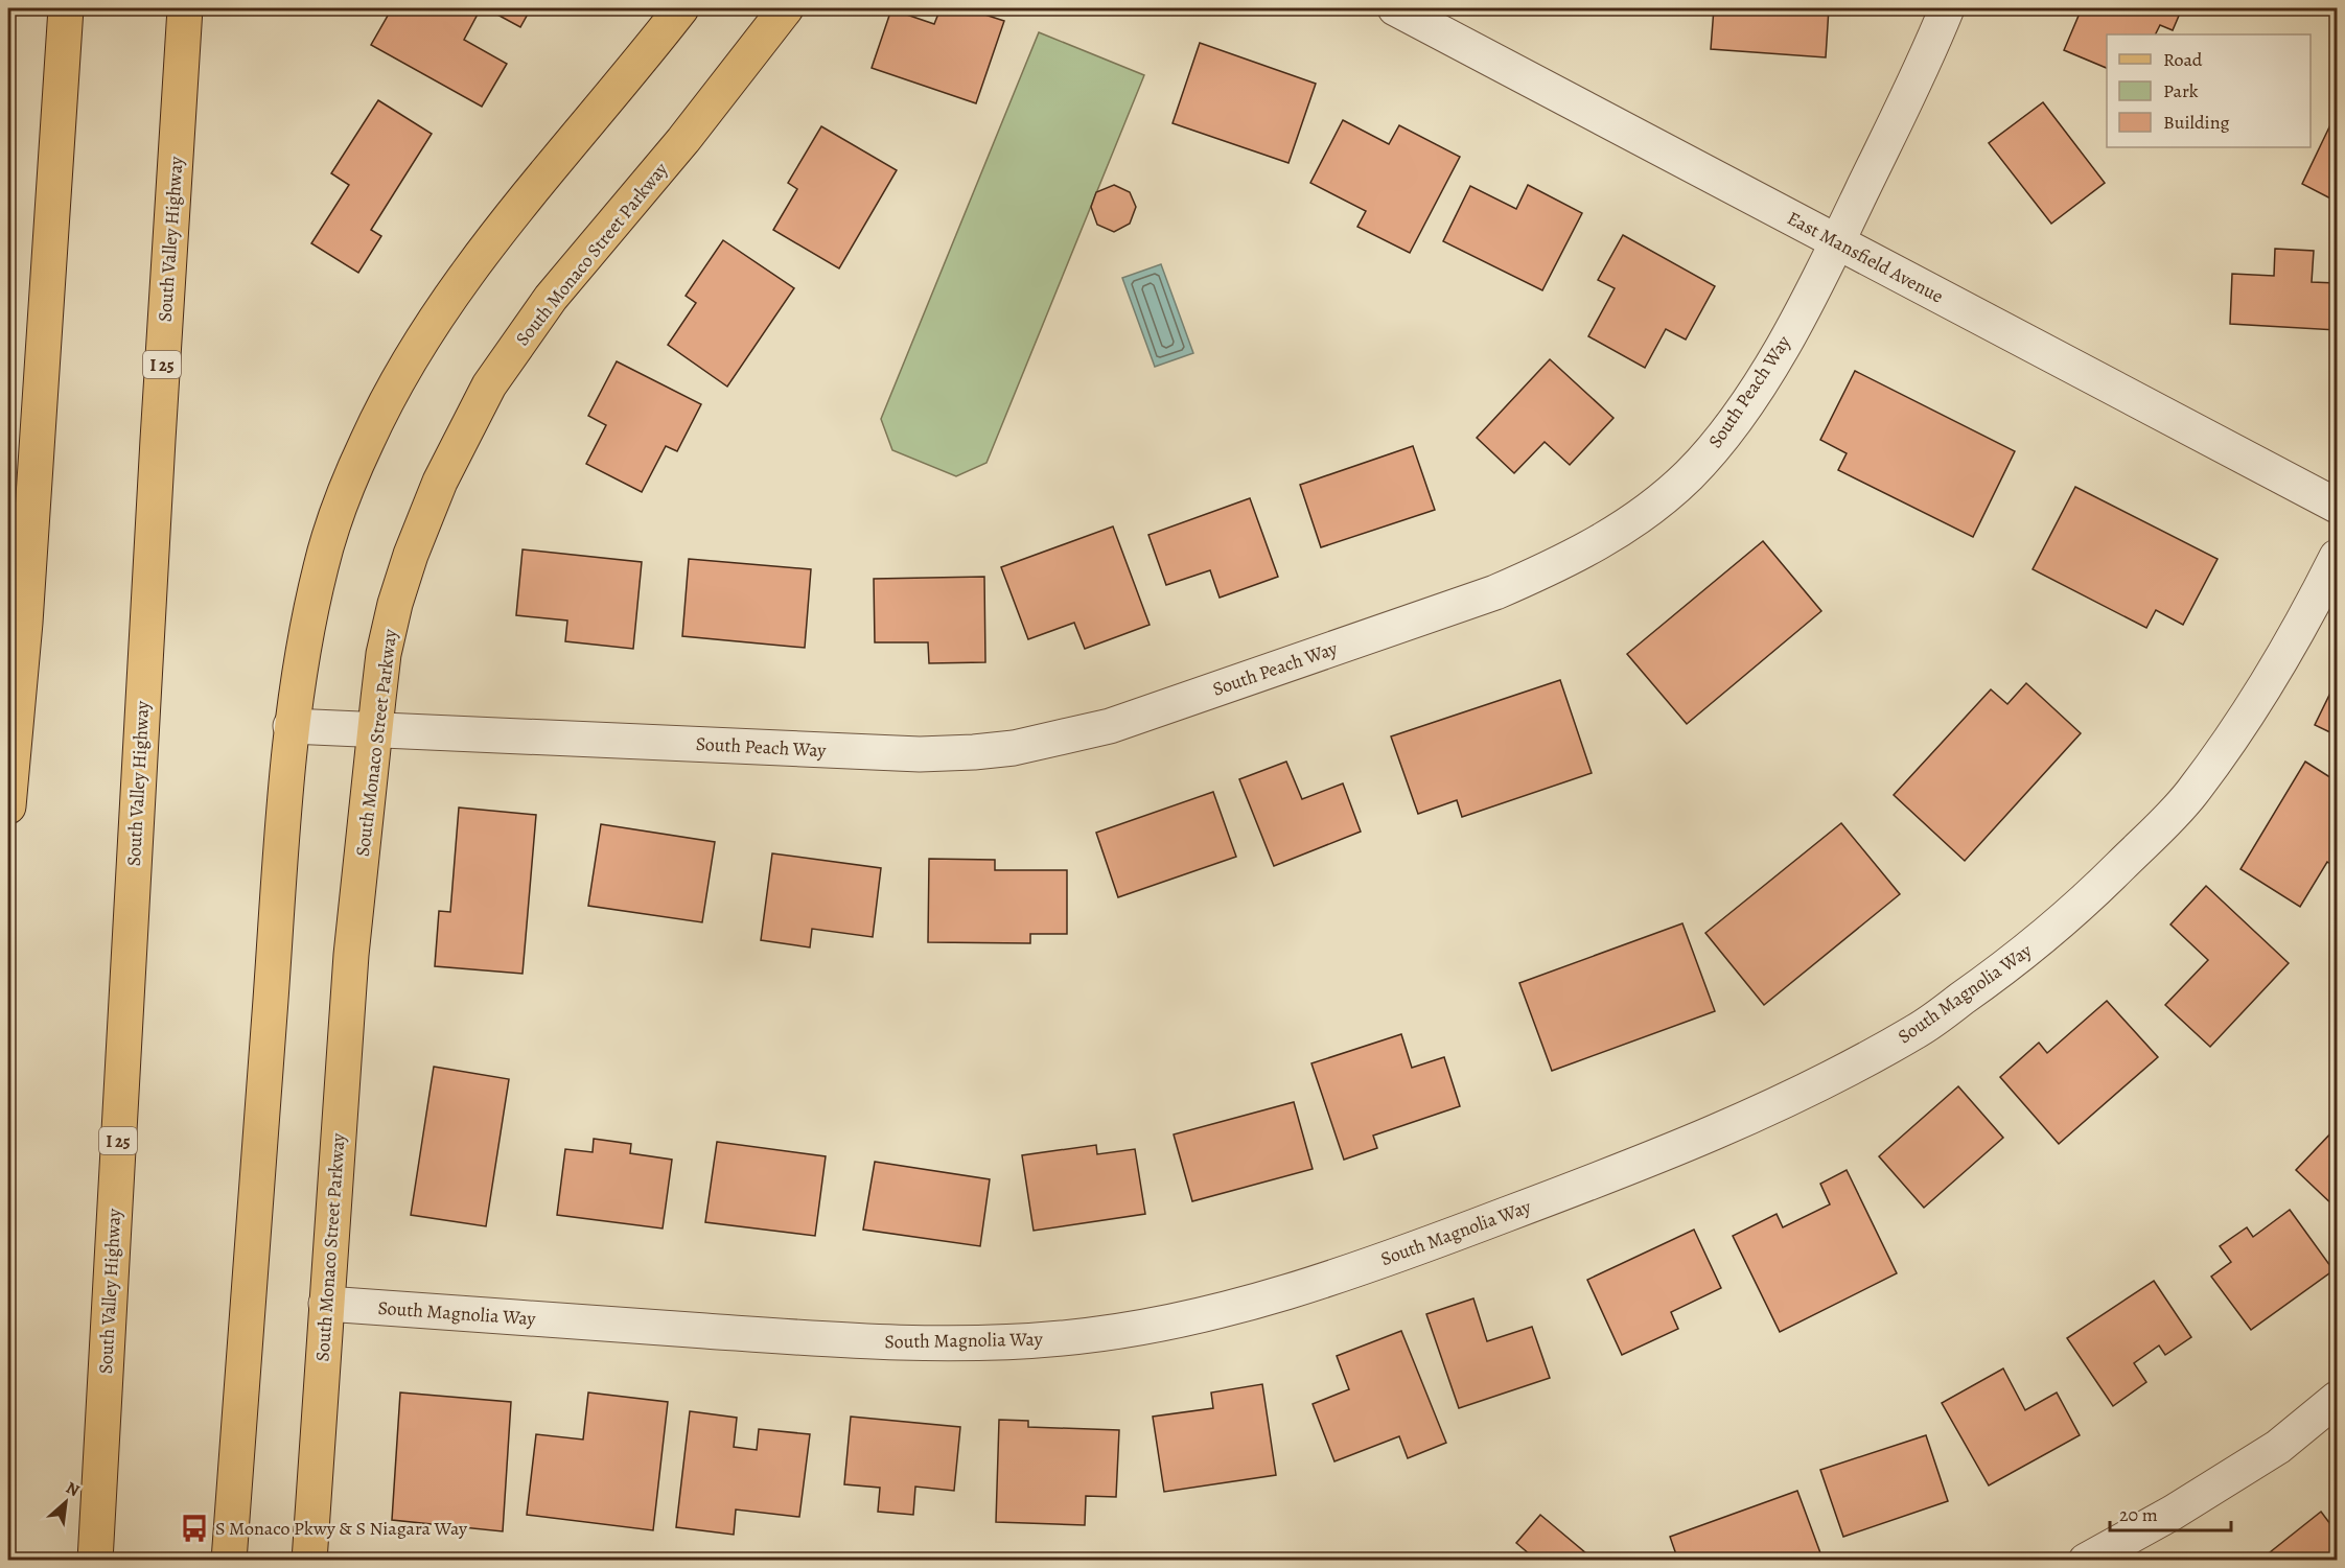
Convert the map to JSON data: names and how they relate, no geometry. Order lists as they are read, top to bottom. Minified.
{"streets":{"main road":["South Valley Highway","South Monaco Street Parkway","I 25"],"street":["East Mansfield Avenue","South Peach Way","South Magnolia Way"]},"crossings":[["South Monaco Street Parkway","South Peach Way"],["South Monaco Street Parkway","South Magnolia Way"],["East Mansfield Avenue","South Peach Way"]],"places":{"bus stop":["S Monaco Pkwy & S Niagara Way"]},"legend":["Road","Park","Building"],"scale_bar":"20 m","north":"top right"}
